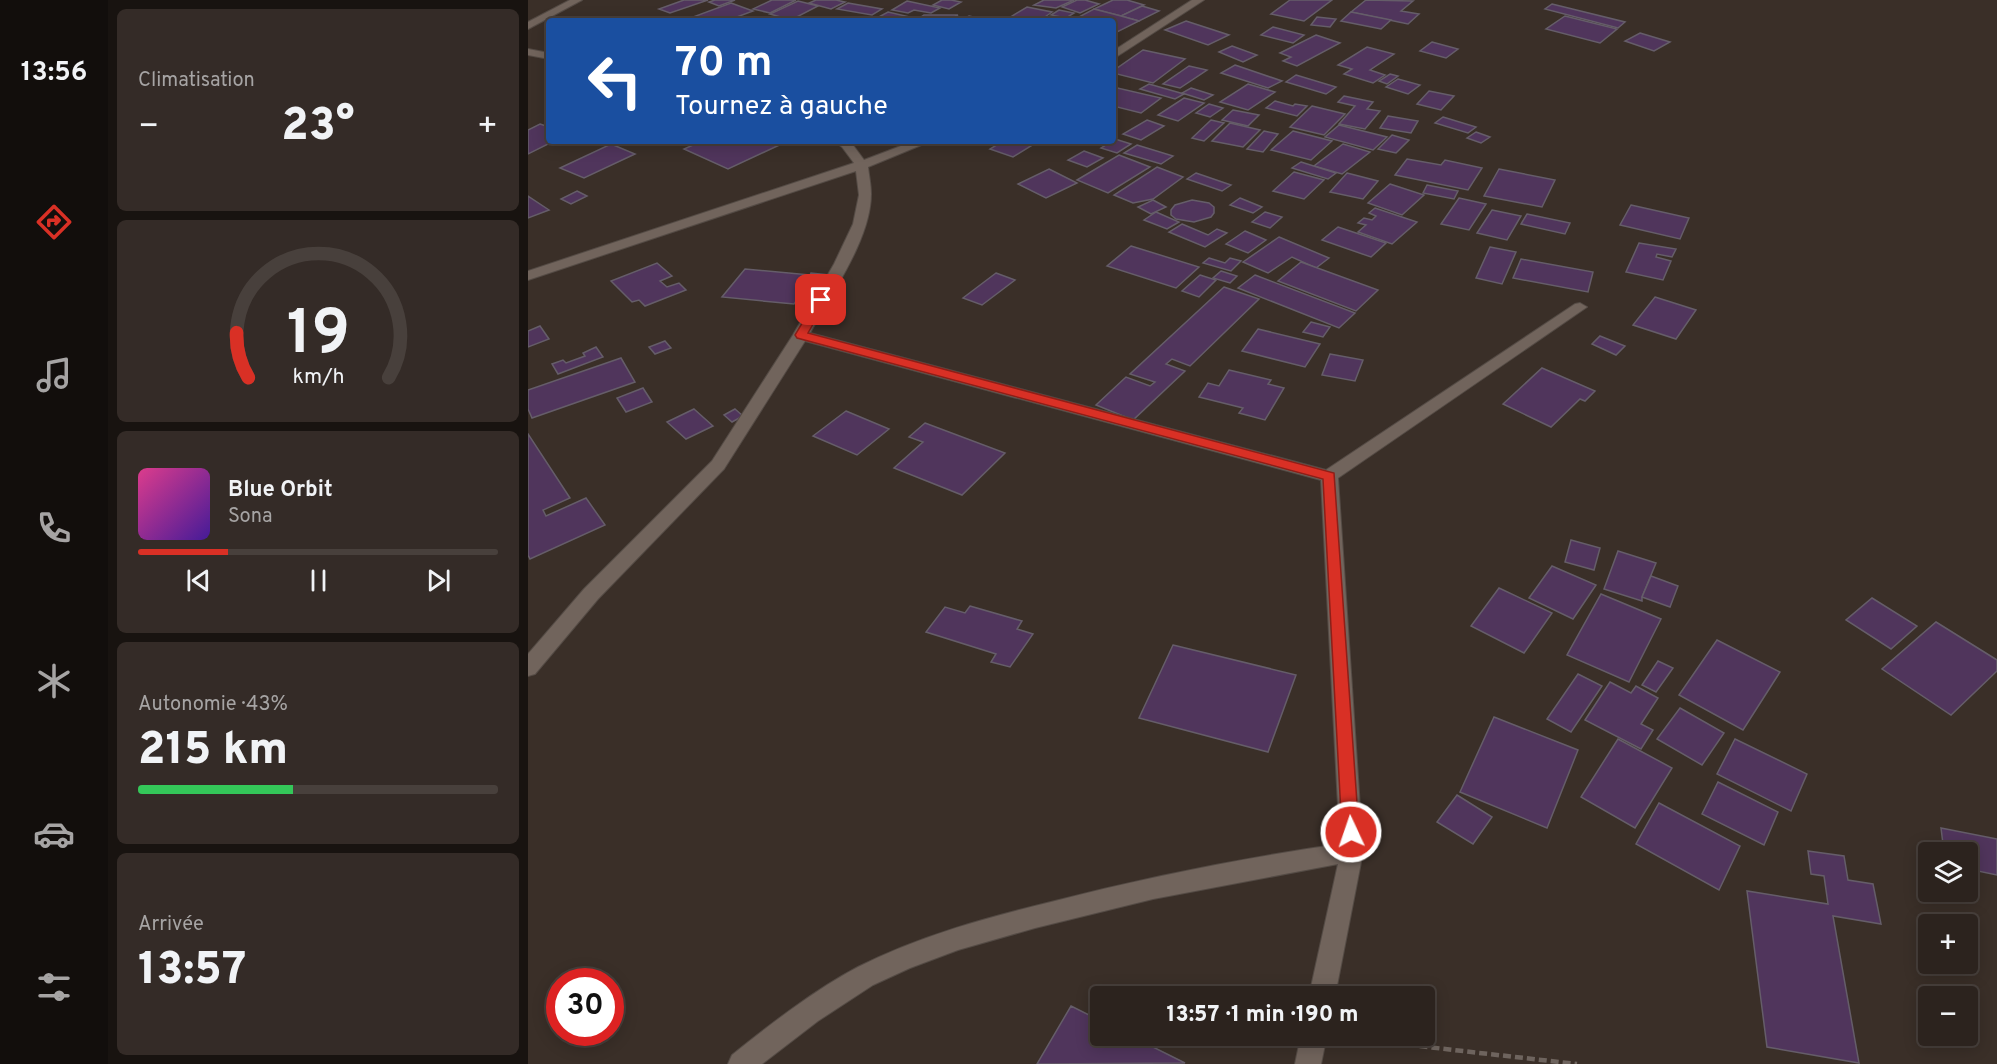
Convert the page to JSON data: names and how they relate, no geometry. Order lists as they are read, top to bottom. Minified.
{"page":{"tabs":"13:56","tile":["Climatisation",["Autonomie · 43%","215 km"],["Arrivée","13:57"]],"turn":["70 m","Tournez à gauche"],"heat":["−","23°","+"],"song":["Blue Orbit","Sona"],"map_buttons":["+","−"],"limit":"30","trip":"13:57 · 1 min · 190 m","gauge":["19","km/h"]}}
